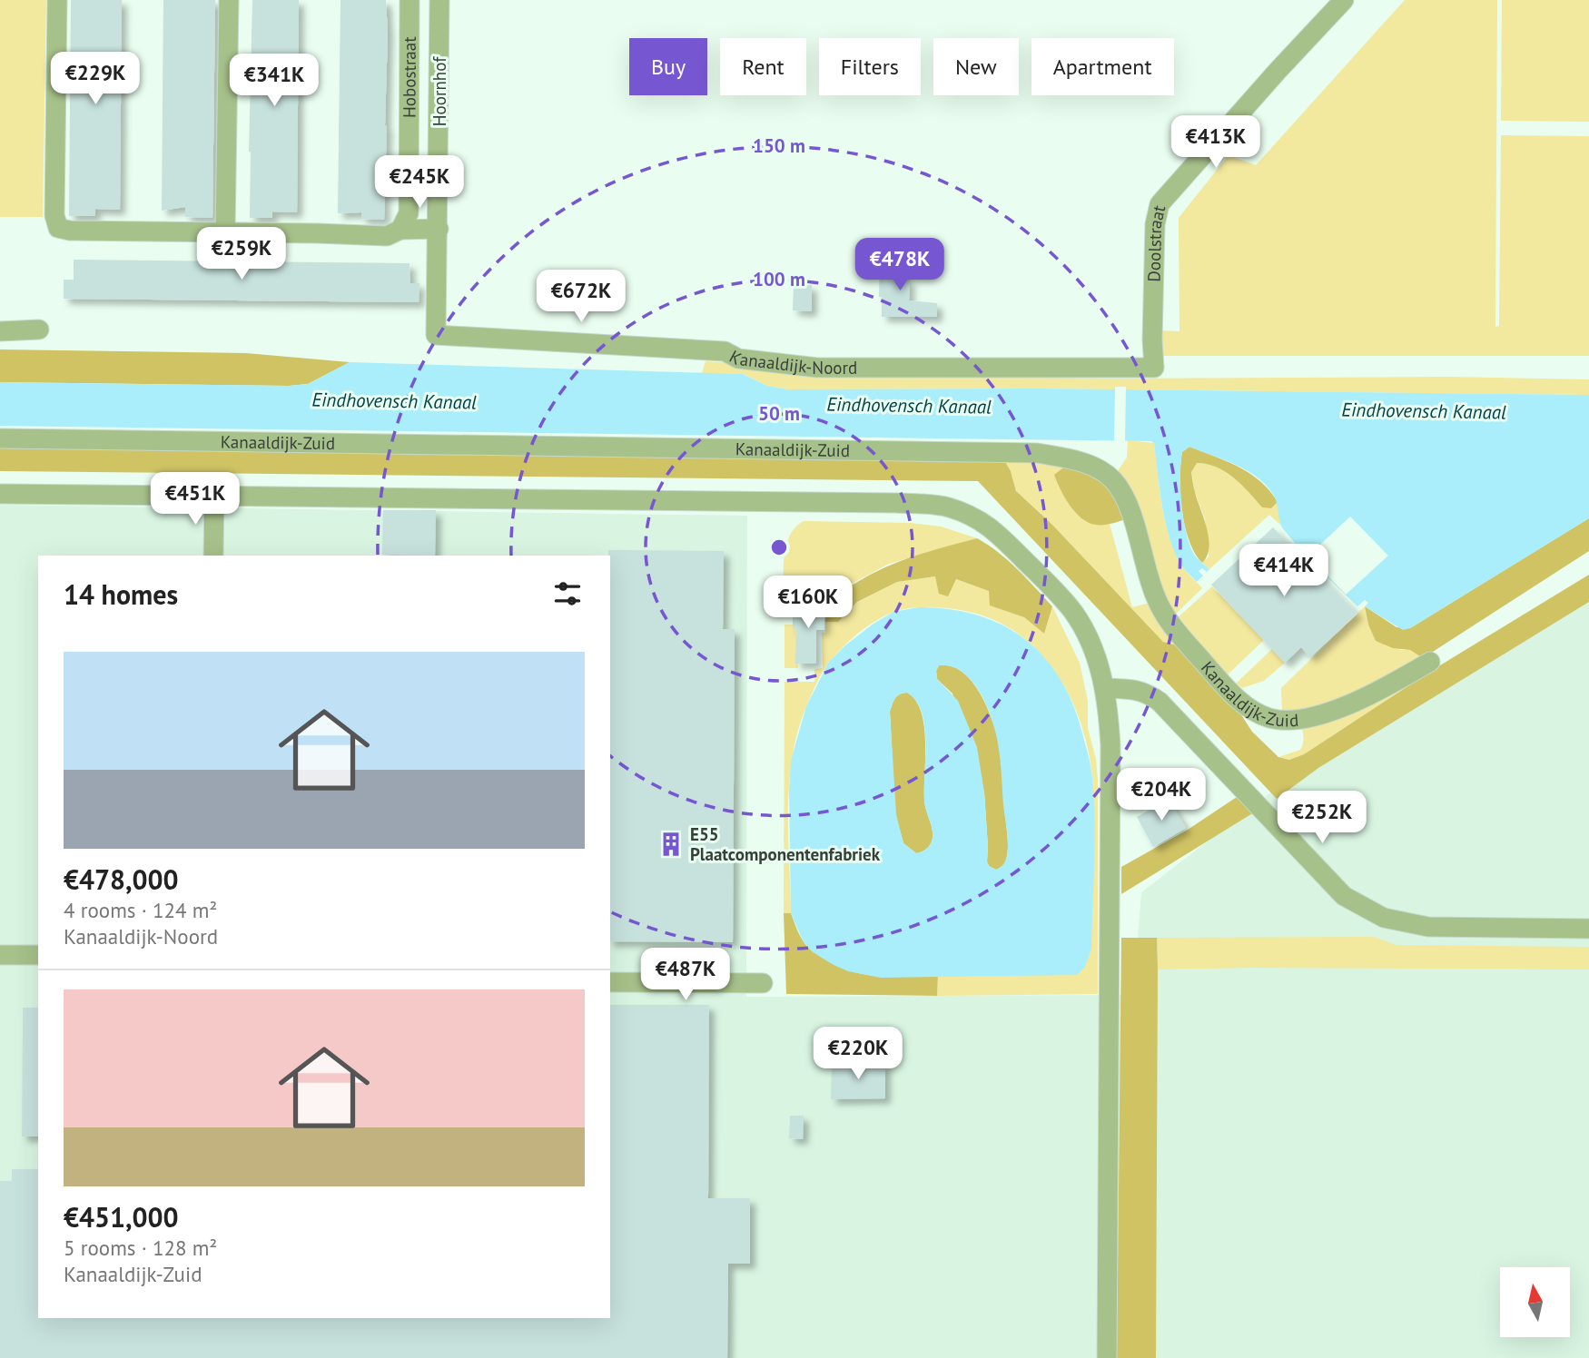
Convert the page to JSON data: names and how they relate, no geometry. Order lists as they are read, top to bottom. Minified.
{"streets":{"street":["Hobostraat","Hoornhof","Doolstraat","Kanaaldijk-Noord","Kanaaldijk-Zuid"]},"crossings":[["Hoornhof","Kanaaldijk-Noord"],["Doolstraat","Kanaaldijk-Noord"]],"water":["Eindhovensch Kanaal"],"places":{"building":["E55 Plaatcomponentenfabriek"]},"north":"top","page":{"chip":["Buy","Rent","Filters","New","Apartment"],"price":["€229K","€341K","€413K","€245K","€259K","€478K","€672K","€451K","€414K","€160K","€204K","€252K","€487K","€220K"],"heading":"14 homes","list":[{"name":"€478,000","note":"4 rooms · 124 m² · Kanaaldijk-Noord"},{"name":"€451,000","note":"5 rooms · 128 m² · Kanaaldijk-Zuid"}]},"rings":["150 m","100 m","50 m"]}
